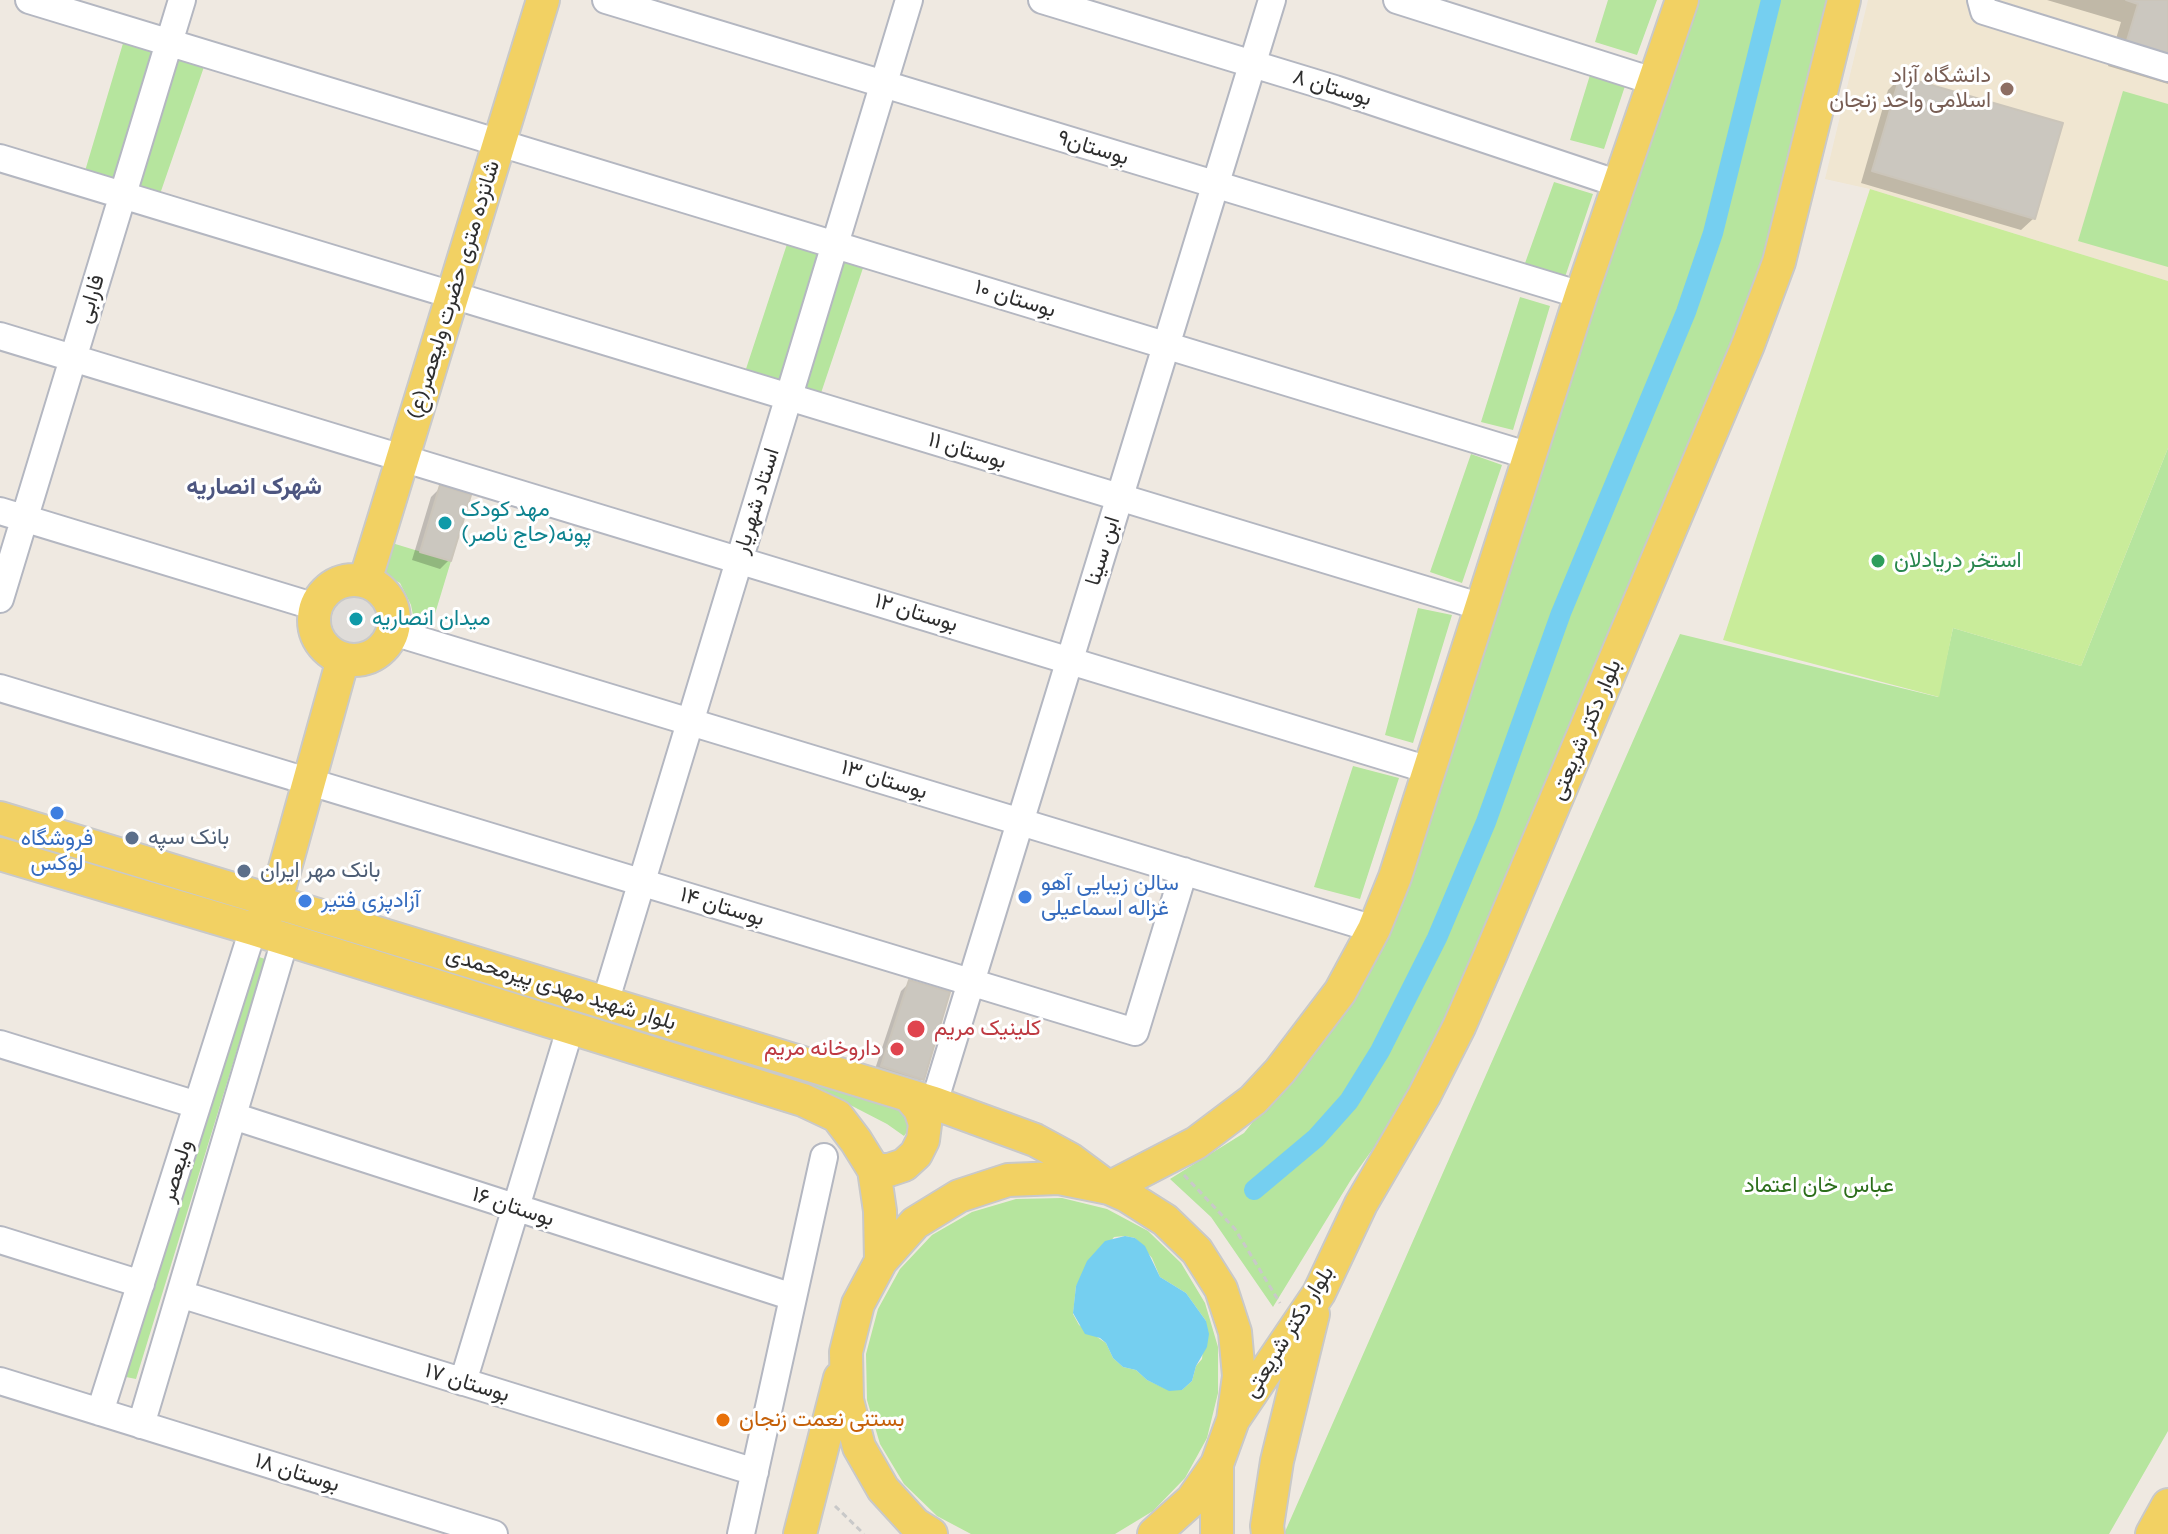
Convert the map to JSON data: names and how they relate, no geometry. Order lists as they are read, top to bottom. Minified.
{"streets":{"main road":["شانزده متری حضرت ولیعصر(ع)","بلوار دکتر شریعتی","بلوار شهید مهدی پیرمحمدی"],"street":["بوستان ۸","بوستان۹","فارابی","بوستان ۱۰","بوستان ۱۱","استاد شهریار","ابن سینا","بوستان ۱۲","بوستان ۱۳","بوستان ۱۴","ولیعصر","بوستان ۱۶","بوستان ۱۷","بوستان ۱۸"]},"crossings":[["بوستان ۸","ابن سینا"],["بوستان۹","استاد شهریار"],["بوستان۹","ابن سینا"],["شانزده متری حضرت ولیعصر(ع)","بوستان ۱۰"],["شانزده متری حضرت ولیعصر(ع)","بوستان ۱۱"],["شانزده متری حضرت ولیعصر(ع)","بوستان ۱۲"],["شانزده متری حضرت ولیعصر(ع)","بوستان ۱۳"],["فارابی","بوستان ۱۰"],["فارابی","بوستان ۱۱"],["فارابی","بوستان ۱۲"],["بوستان ۱۰","استاد شهریار"],["بوستان ۱۰","ابن سینا"],["بوستان ۱۱","استاد شهریار"],["بوستان ۱۱","ابن سینا"],["استاد شهریار","بوستان ۱۲"],["استاد شهریار","بوستان ۱۳"],["استاد شهریار","بوستان ۱۴"],["استاد شهریار","بلوار شهید مهدی پیرمحمدی"],["ابن سینا","بوستان ۱۲"],["ابن سینا","بوستان ۱۳"],["ابن سینا","بوستان ۱۴"],["ابن سینا","بلوار شهید مهدی پیرمحمدی"],["بوستان ۱۳","بوستان ۱۴"],["بلوار شهید مهدی پیرمحمدی","ولیعصر"],["ولیعصر","بوستان ۱۶"],["ولیعصر","بوستان ۱۷"],["ولیعصر","بوستان ۱۸"]],"districts":["شهرک انصاریه"],"parks":["عباس خان اعتماد"],"places":["دانشگاه آزاد اسلامی واحد زنجان","مهد کودک پونه(حاج ناصر)","استخر دریادلان","میدان انصاریه","فروشگاه لوکس","بانک سپه","بانک مهر ایران","سالن زیبایی آهو غزاله اسماعیلی","آزادپزی فتیر","کلینیک مریم","داروخانه مریم","بستنی نعمت زنجان"]}
